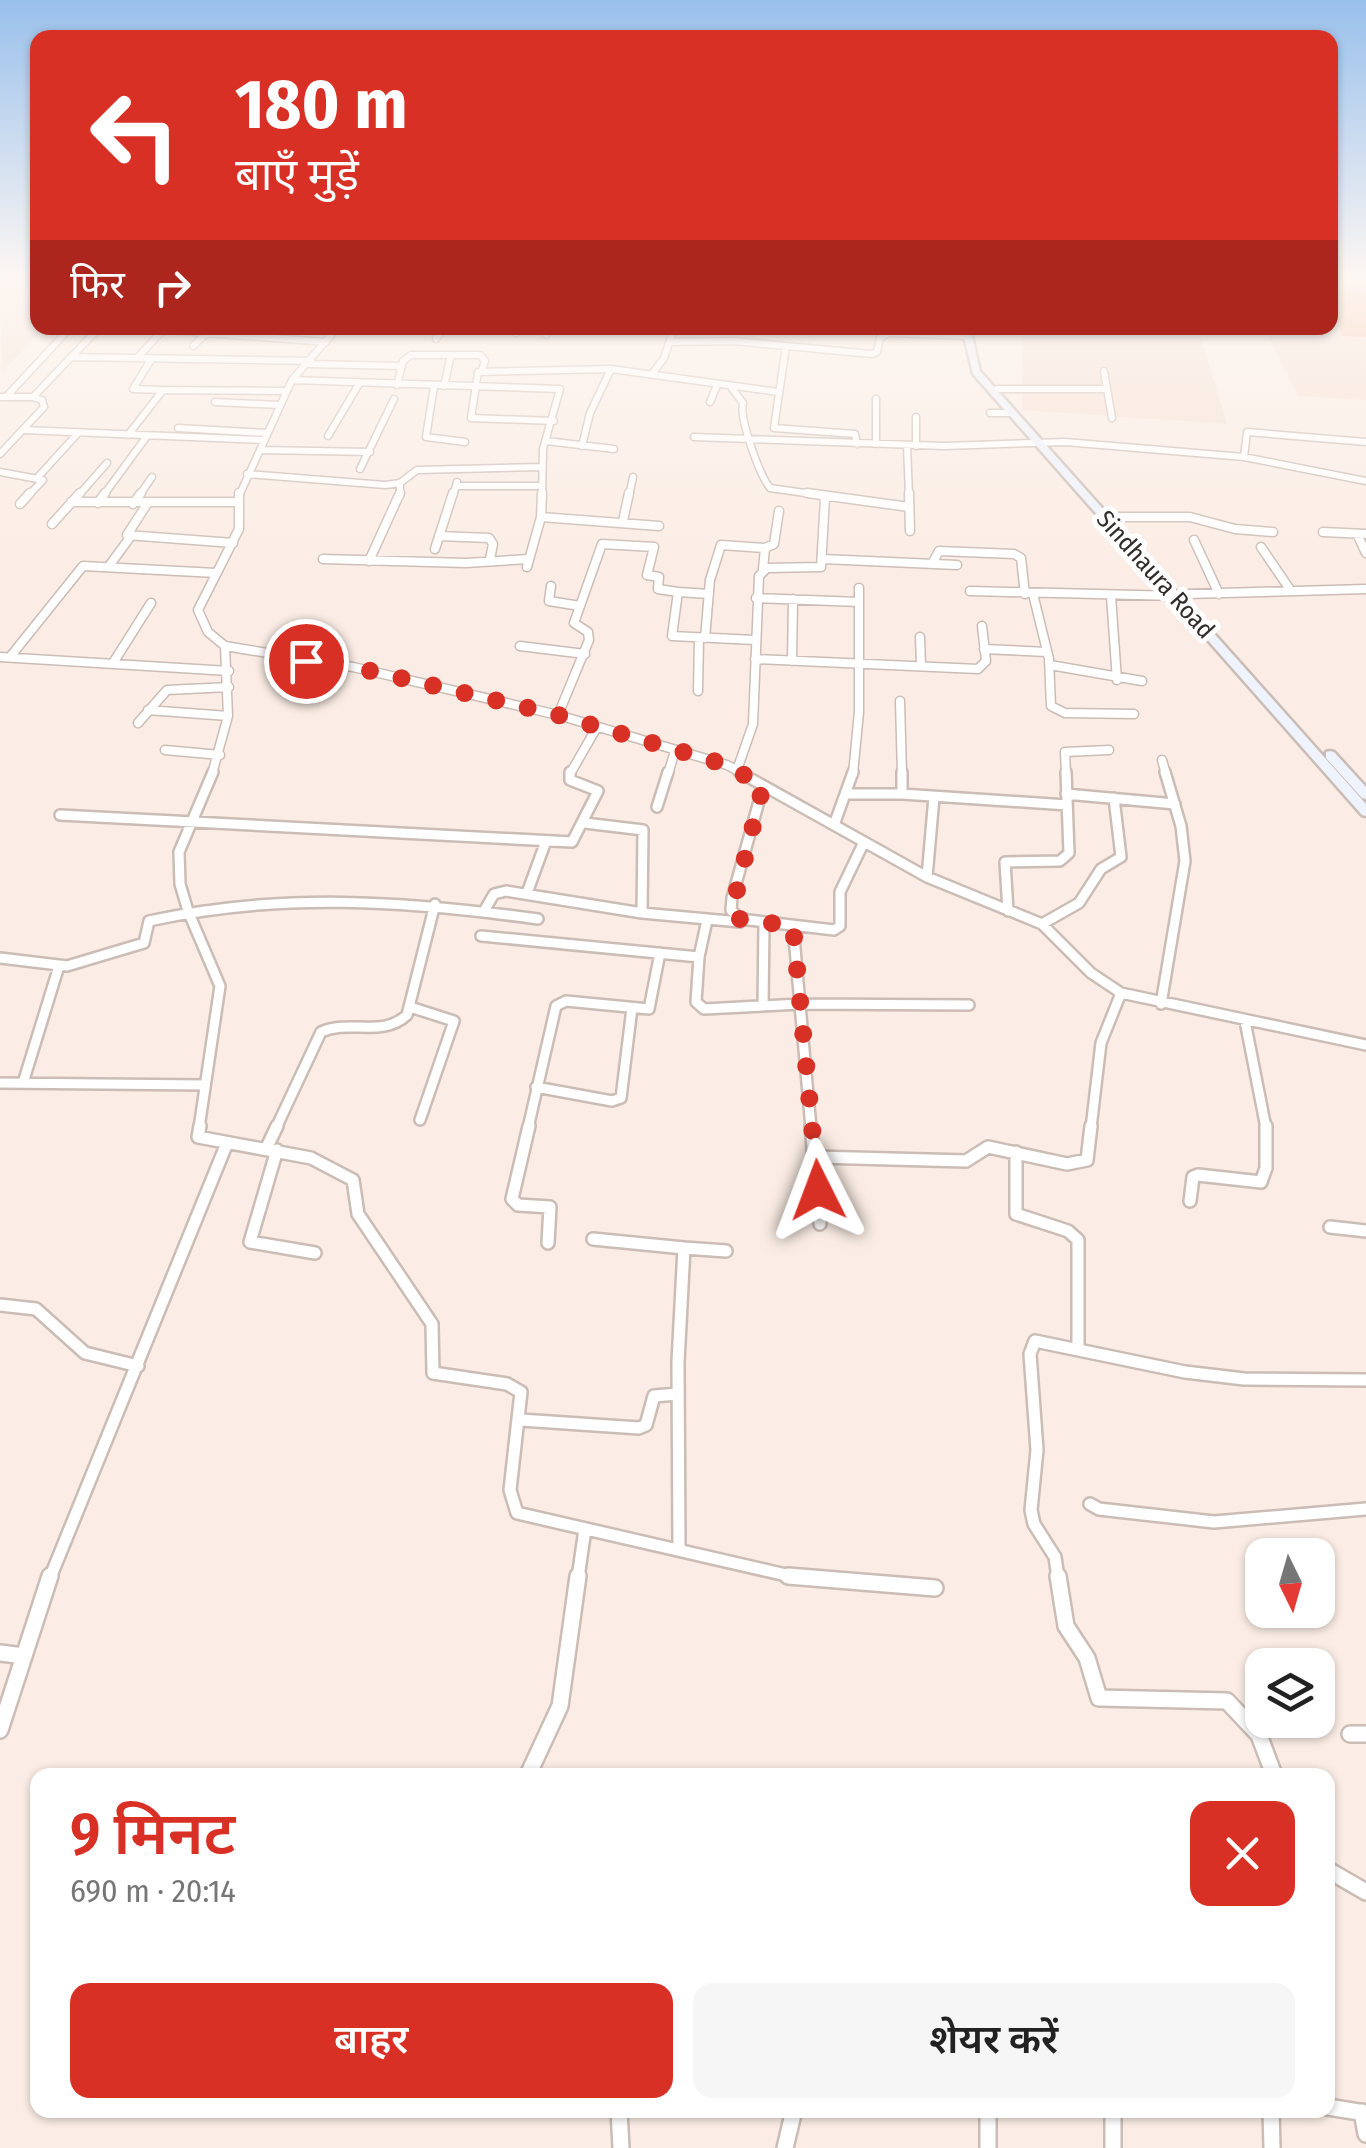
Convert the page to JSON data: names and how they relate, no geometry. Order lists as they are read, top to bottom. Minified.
{"streets":{"street":["Sindhaura Road"]},"north":"bottom","page":{"turn":["180 m","बाएँ मुड़ें"],"then":"फिर","heading":["9 मिनट","690 m · 20:14"],"buttons":["बाहर","शेयर करें"]}}
